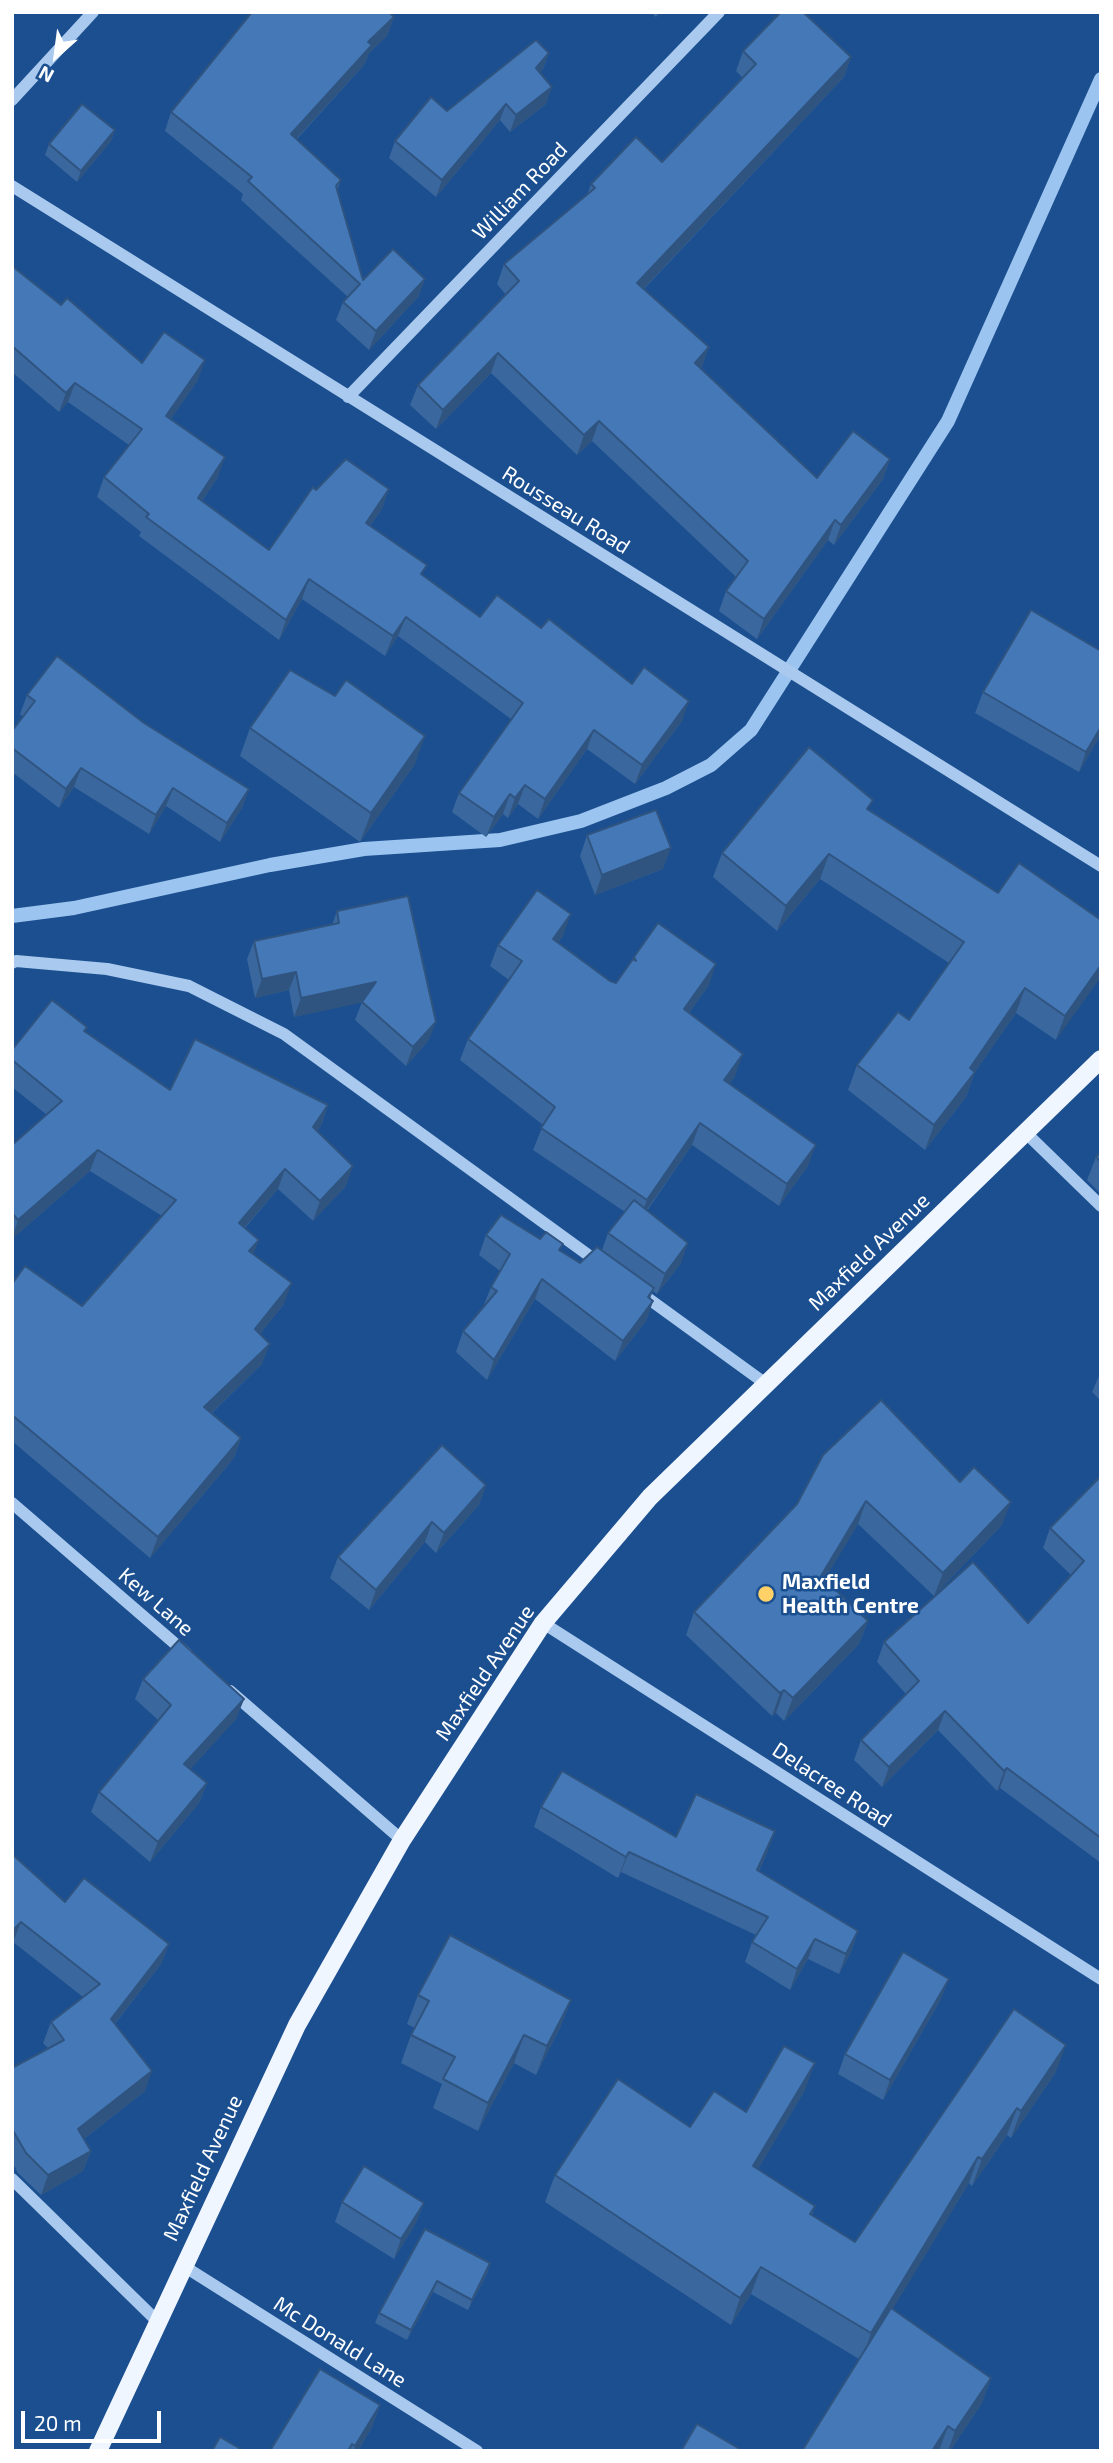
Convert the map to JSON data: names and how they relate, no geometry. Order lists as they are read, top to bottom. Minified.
{"streets":{"main road":["Maxfield Avenue"],"street":["William Road","Rousseau Road","Kew Lane","Delacree Road","Mc Donald Lane"]},"crossings":[["William Road","Rousseau Road"],["Maxfield Avenue","Delacree Road"],["Maxfield Avenue","Mc Donald Lane"]],"places":["Maxfield Health Centre"],"scale_bar":"20 m","north":"bottom left"}
